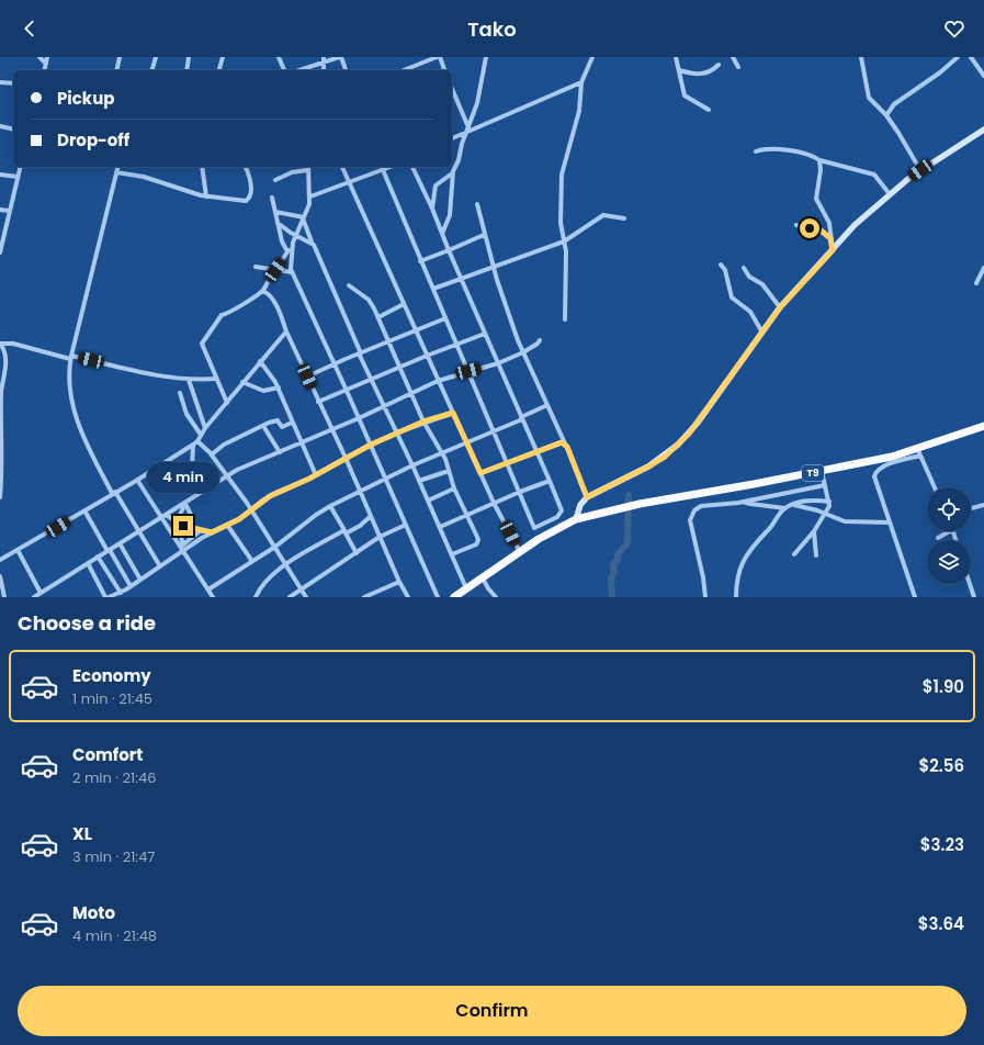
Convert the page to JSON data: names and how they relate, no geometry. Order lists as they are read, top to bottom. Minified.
{"streets":{"highway":["T9"]},"page":{"header":"Tako","banner":["Pickup","Drop-off"],"bubble":"4 min","heading":"Choose a ride","list":[{"name":"Economy","note":"1 min · 21:45","value":"$1.90"},{"name":"Comfort","note":"2 min · 21:46","value":"$2.56"},{"name":"XL","note":"3 min · 21:47","value":"$3.23"},{"name":"Moto","note":"4 min · 21:48","value":"$3.64"}],"buttons":"Confirm"}}
